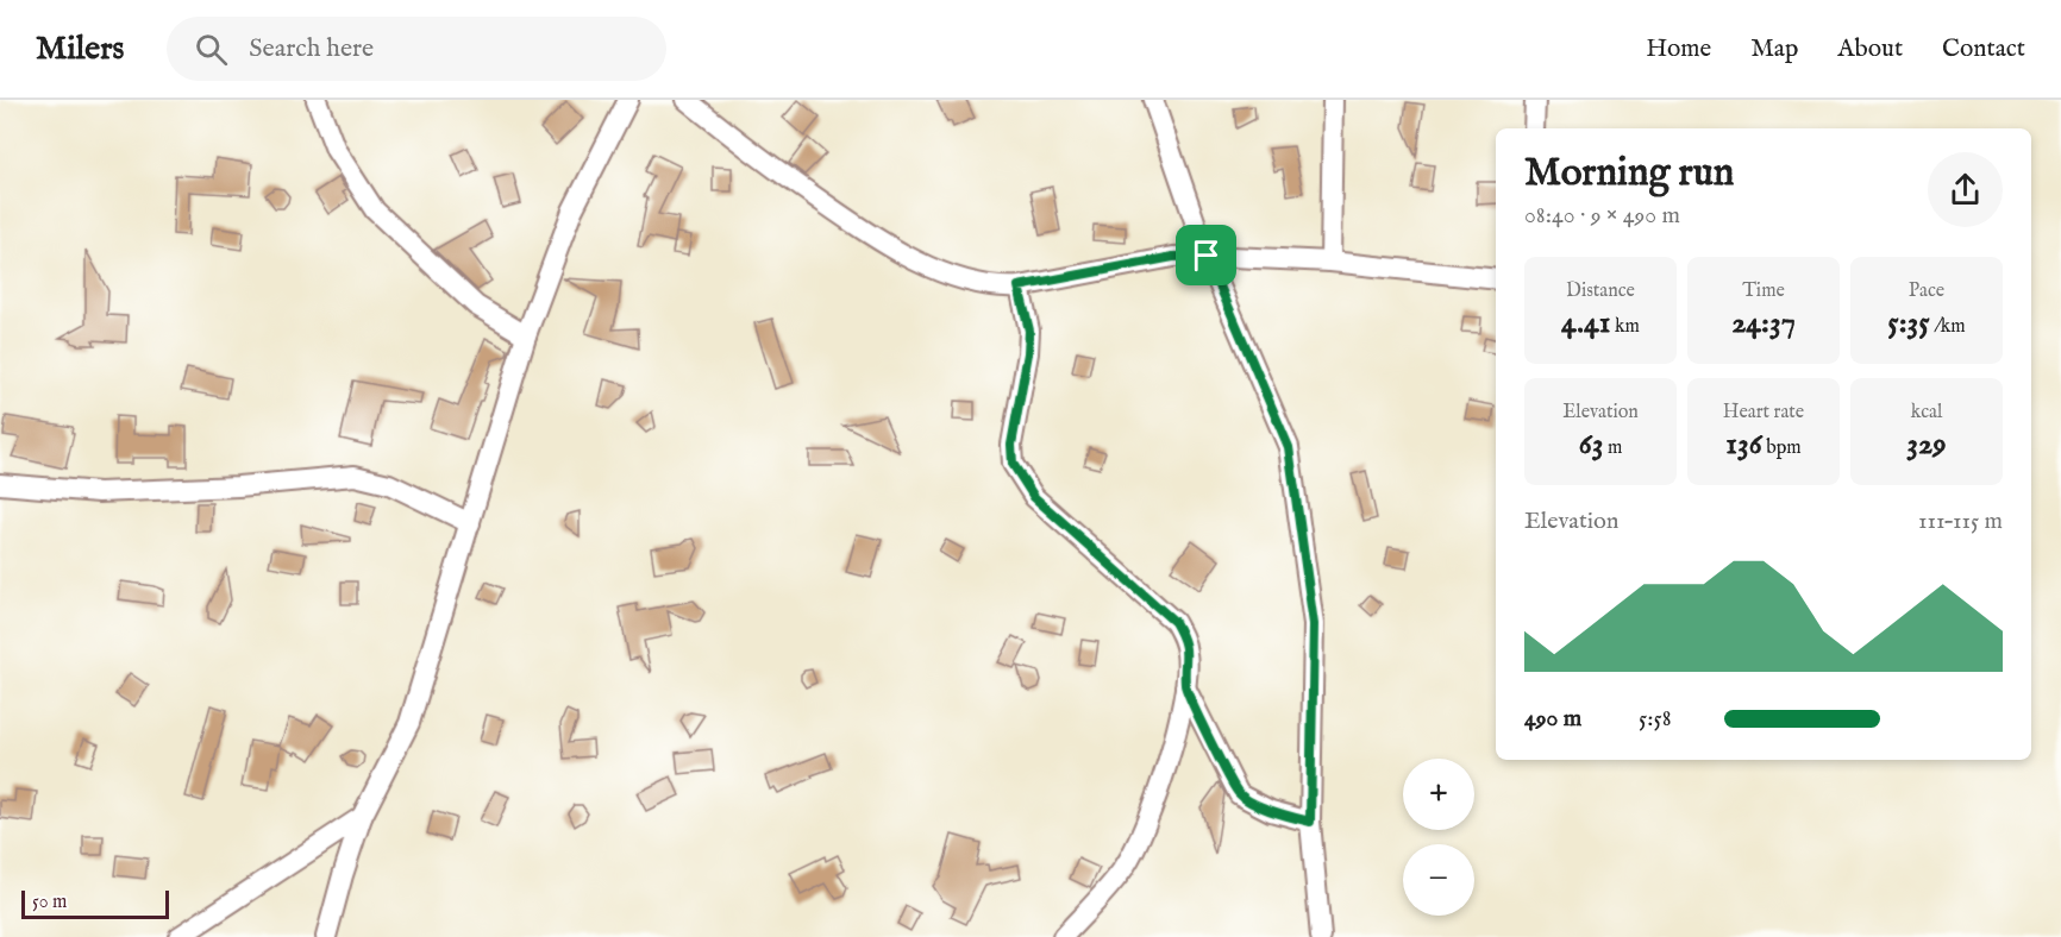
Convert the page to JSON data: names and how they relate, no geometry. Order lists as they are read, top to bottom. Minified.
{"scale_bar":"50 m","page":{"header":"Milers","search":"Search here","nav":["Home","Map","About","Contact"],"heading":["Morning run","08:40 · 9 × 490 m"],"stats":[["Distance","4.41 km"],["Time","24:37"],["Pace","5:35 /km"],["Elevation","63 m"],["Heart rate","136 bpm"],["kcal","329"]],"chart":["Elevation","111–115 m"],"list":[{"name":"490 m","note":"5:58"}],"map_buttons":["+","−"],"scale":"50 m"}}
